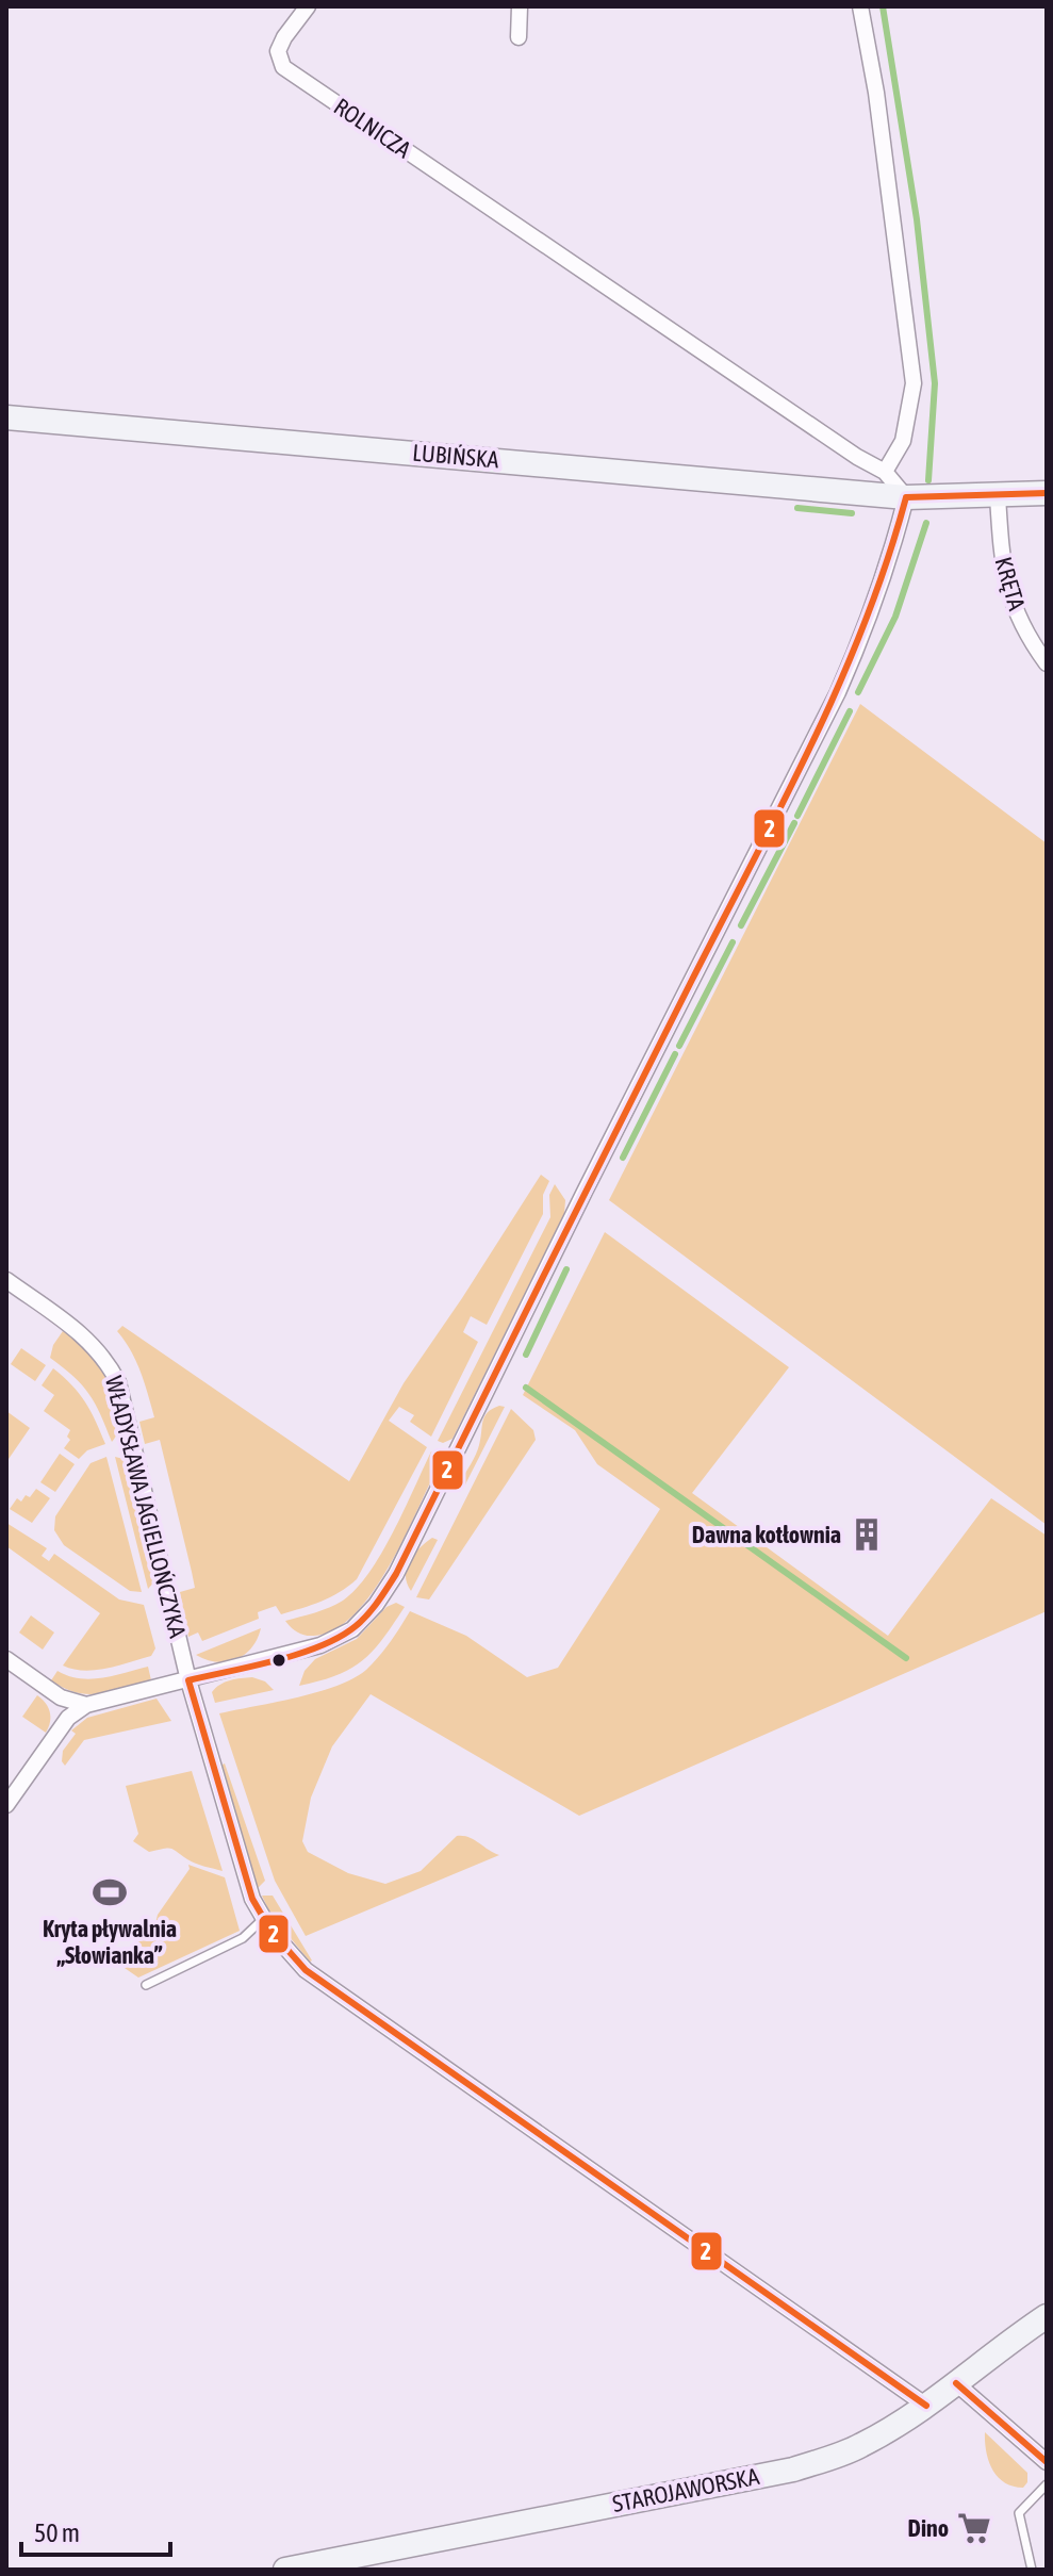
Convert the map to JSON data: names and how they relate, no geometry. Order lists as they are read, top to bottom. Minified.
{"streets":{"main road":["LUBIŃSKA","STAROJAWORSKA"],"street":["ROLNICZA","KRĘTA","WŁADYSŁAWA JAGIELLOŃCZYKA"]},"crossings":[["LUBIŃSKA","KRĘTA"],["WŁADYSŁAWA JAGIELLOŃCZYKA","STAROJAWORSKA"]],"places":{"building":["Dawna kotłownia"],"sports":["Kryta pływalnia „Słowianka”"],"supermarket":["Dino"]},"lines":["transit line 2"],"scale_bar":"50 m"}
